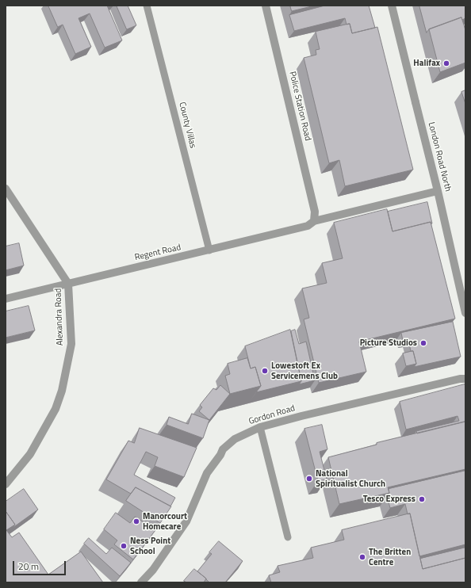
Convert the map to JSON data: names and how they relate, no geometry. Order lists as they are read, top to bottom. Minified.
{"streets":{"street":["Police Station Road","London Road North","Regent Road","Alexandra Road","Gordon Road"],"lane":["County Villas"]},"crossings":[["Police Station Road","Regent Road"],["County Villas","Regent Road"],["London Road North","Regent Road"],["Regent Road","Alexandra Road"]],"places":["Halifax","Picture Studios","Lowestoft Ex Servicemens Club","National Spiritualist Church","Tesco Express","Manorcourt Homecare","Ness Point School","The Britten Centre"],"scale_bar":"20 m"}
